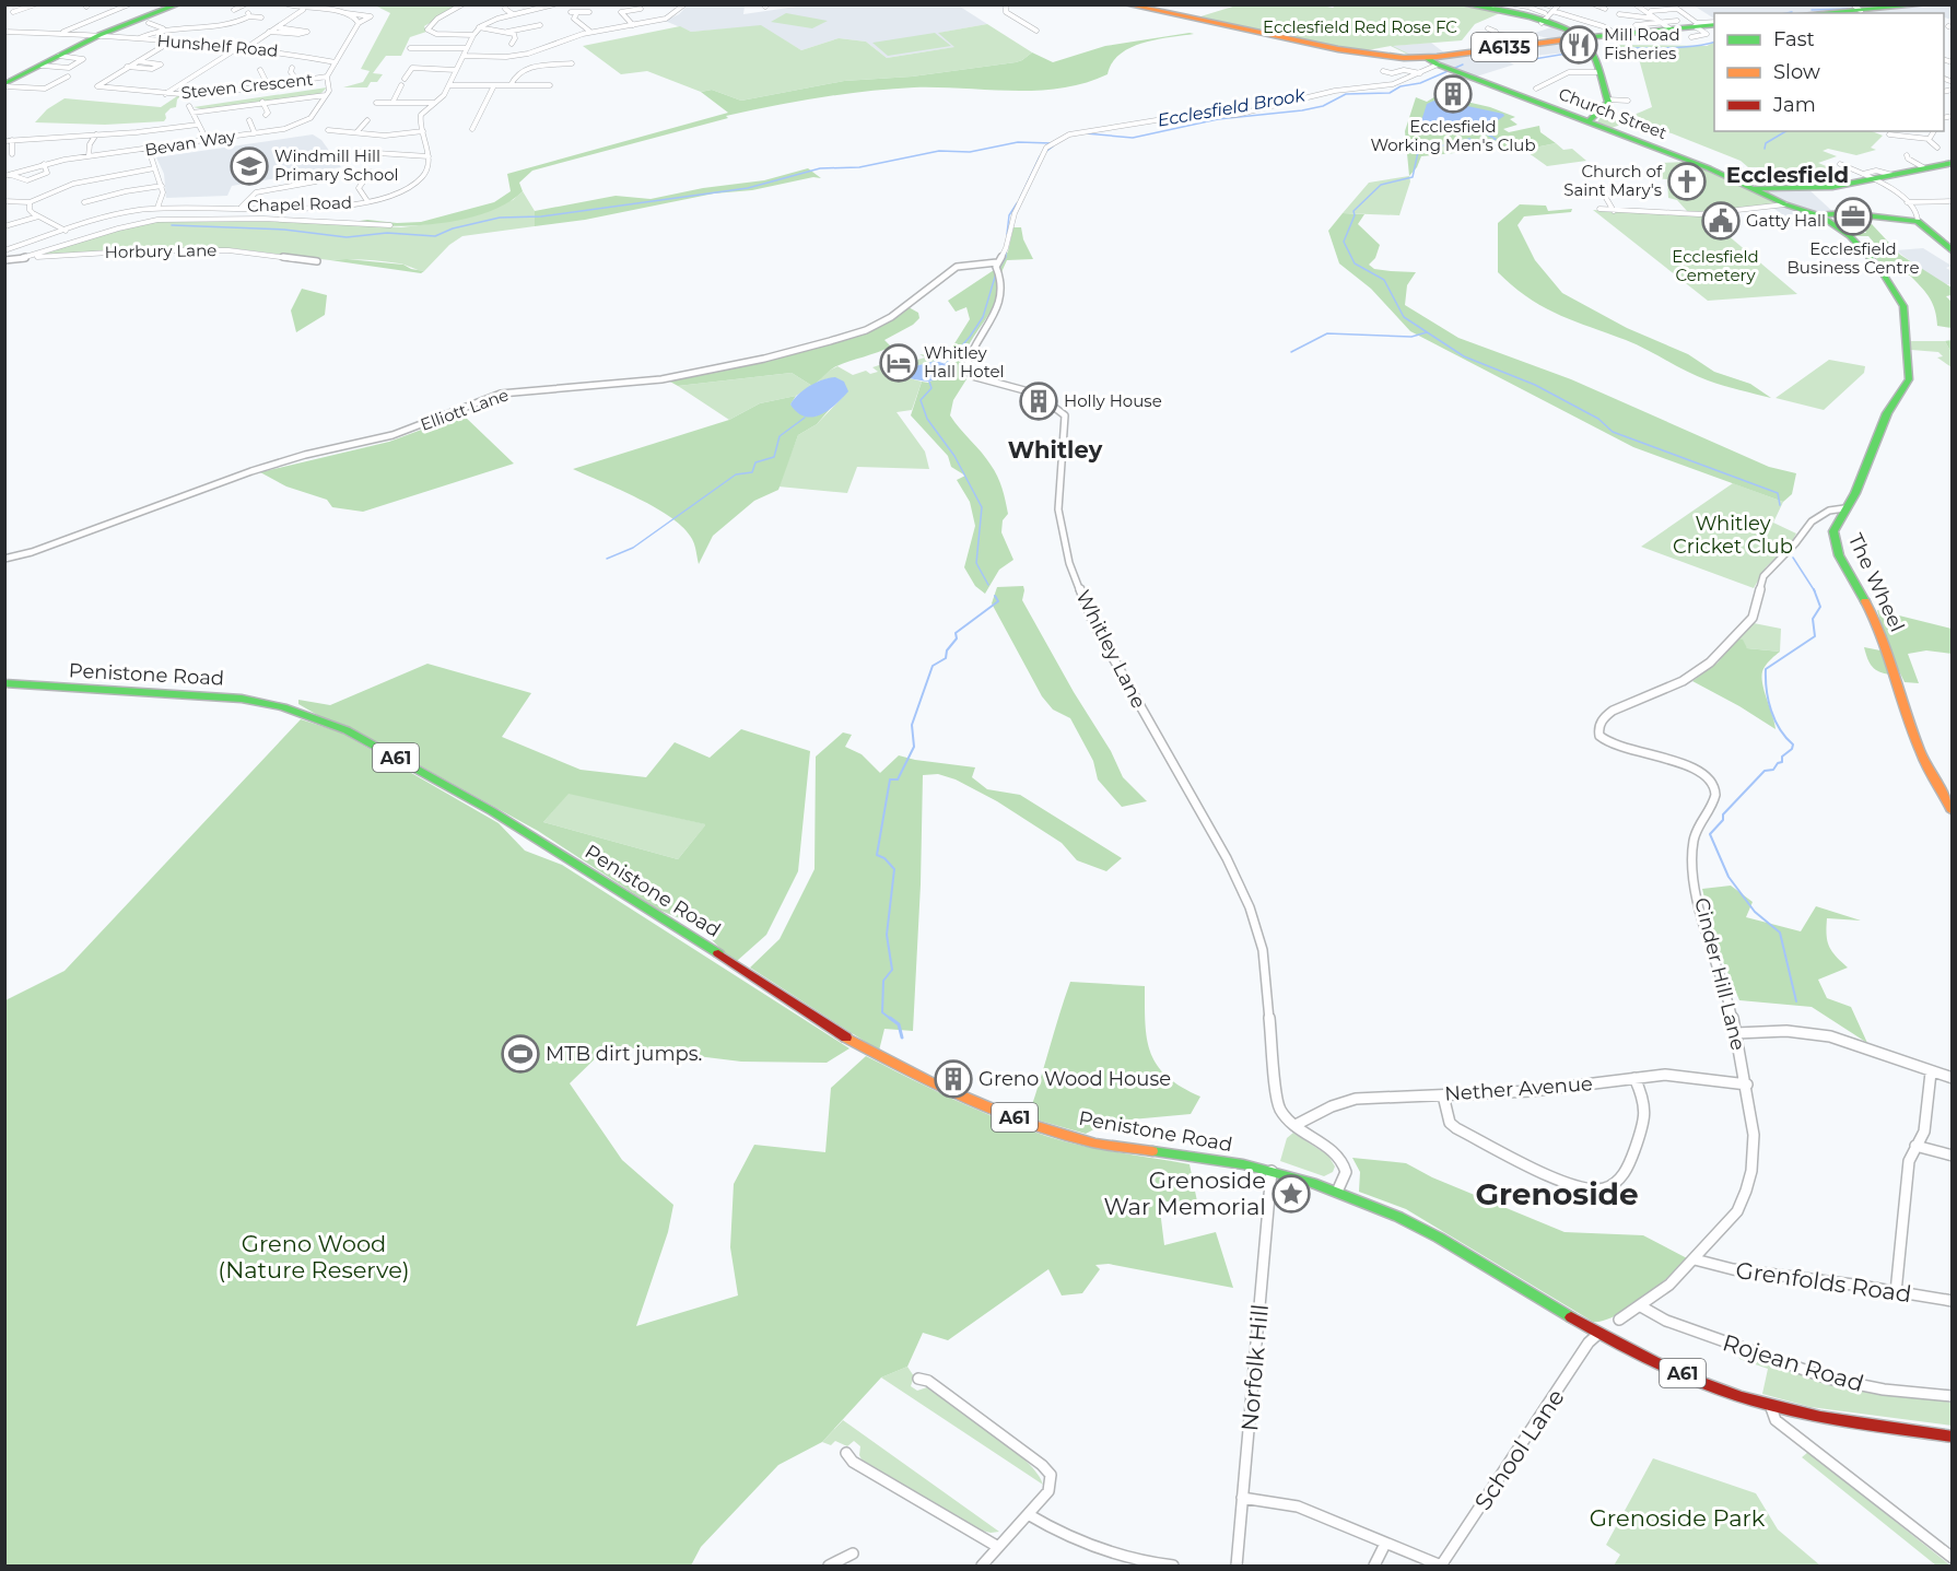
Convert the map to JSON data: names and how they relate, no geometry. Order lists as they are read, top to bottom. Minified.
{"streets":{"main road":["A6135","Church Street","The Wheel","Penistone Road","A61"],"street":["Hunshelf Road","Steven Crescent","Bevan Way","Chapel Road","Horbury Lane","Elliott Lane","Whitley Lane","Cinder Hill Lane","Nether Avenue","Grenfolds Road","Rojean Road","Norfolk Hill","School Lane"]},"crossings":[["Hunshelf Road","Steven Crescent"],["A6135","Church Street"],["Church Street","The Wheel"],["Elliott Lane","Whitley Lane"],["The Wheel","Cinder Hill Lane"],["Whitley Lane","A61"],["Whitley Lane","Nether Avenue"],["Penistone Road","A61"],["Penistone Road","Norfolk Hill"],["A61","Norfolk Hill"],["A61","School Lane"],["Cinder Hill Lane","Nether Avenue"],["Cinder Hill Lane","Grenfolds Road"],["Cinder Hill Lane","Rojean Road"],["Norfolk Hill","School Lane"]],"districts":["Ecclesfield","Whitley","Grenoside"],"water":["Ecclesfield Brook"],"parks":["Ecclesfield Red Rose FC","Ecclesfield Cemetery","Whitley Cricket Club","Greno Wood (Nature Reserve)","Grenoside Park"],"places":{"restaurant":["Mill Road Fisheries"],"building":["Ecclesfield Working Men's Club","Holly House","Greno Wood House"],"school or university":["Windmill Hill Primary School"],"church":["Church of Saint Mary's"],"office":["Ecclesfield Business Centre"],"public building":["Gatty Hall"],"hotel":["Whitley Hall Hotel"],"sports":["MTB dirt jumps."],"place":["Grenoside War Memorial"]},"legend":["Fast","Slow","Jam"]}
